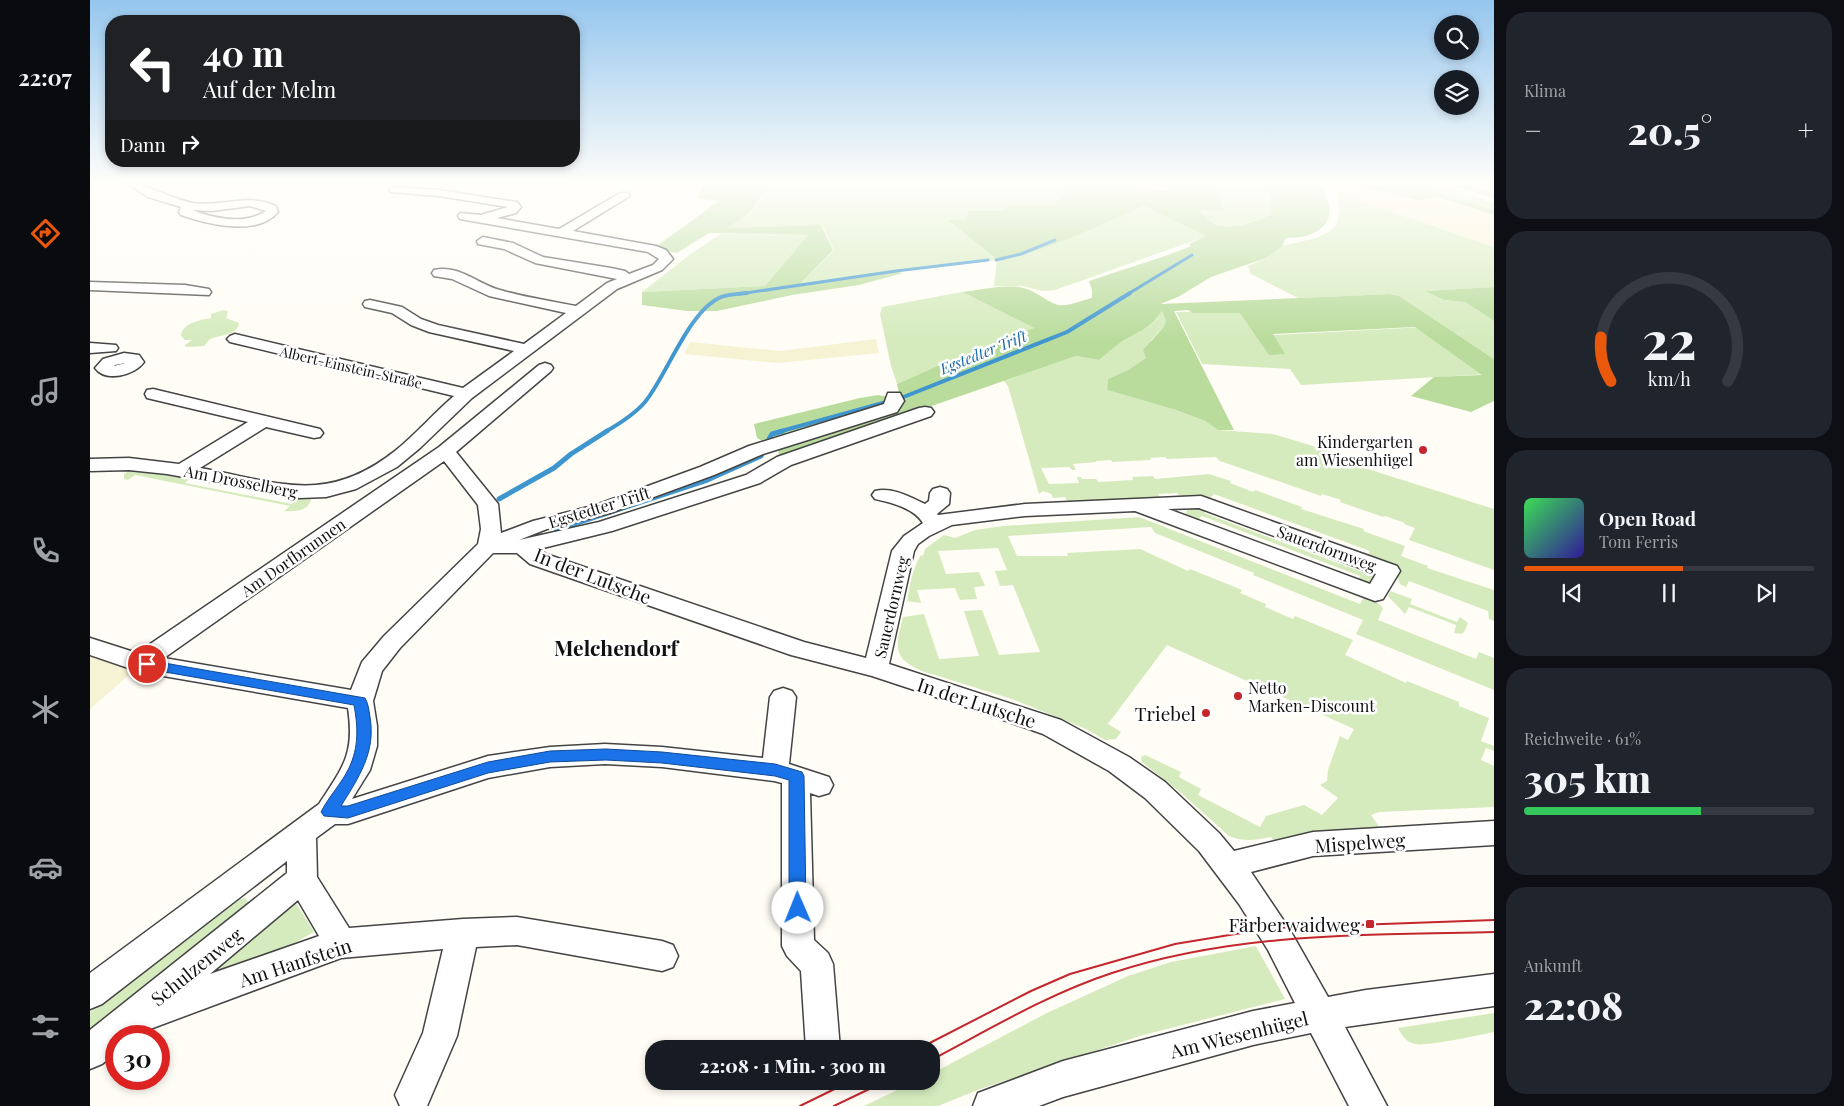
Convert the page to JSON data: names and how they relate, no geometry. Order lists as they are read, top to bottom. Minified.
{"streets":{"street":["Albert-Einstein-Straße","Am Drosselberg","Egstedter Trift","Sauerdornweg","Am Dorfbrunnen","In der Lutsche","Mispelweg","Am Hanfstein","Schulzenweg","Am Wiesenhügel"]},"crossings":[["Albert-Einstein-Straße","Am Drosselberg"],["Egstedter Trift","In der Lutsche"],["Sauerdornweg","In der Lutsche"],["In der Lutsche","Mispelweg"],["In der Lutsche","Am Wiesenhügel"],["Am Hanfstein","Schulzenweg"]],"districts":["Melchendorf"],"water":["Egstedter Trift"],"places":{"other":["Kindergarten am Wiesenhügel","Netto Marken-Discount","Triebel"],"transit":["Färberwaidweg"]},"page":{"tabs":"22:07","tile":["Klima",["Reichweite · 61%","305 km"],["Ankunft","22:08"]],"turn":["40 m","Auf der Melm"],"heat":["−","20.5°","+"],"then":"Dann","song":["Open Road","Tom Ferris"],"limit":"30","trip":"22:08 · 1 Min. · 300 m","gauge":["22","km/h"]}}
